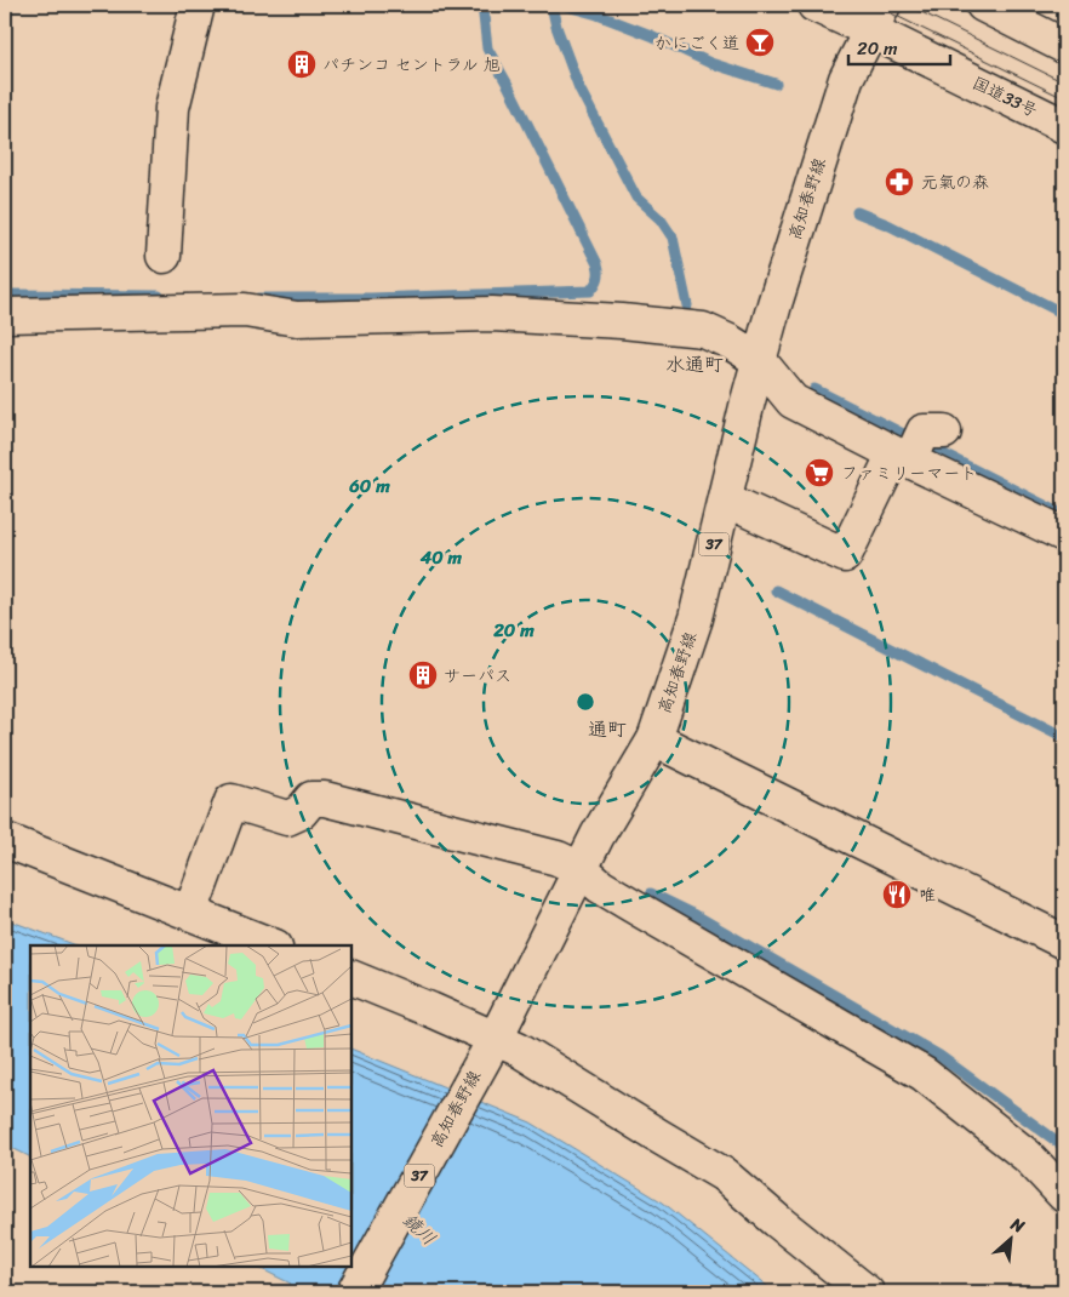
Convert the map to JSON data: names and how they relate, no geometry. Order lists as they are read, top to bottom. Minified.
{"streets":{"main road":["国道33号","高知春野線","37"]},"crossings":[["国道33号","高知春野線"]],"districts":["水通町","通町"],"water":["鏡川"],"places":{"bar":["かにごく道"],"building":["パチンコ セントラル 旭","サーパス"],"pharmacy":["元氣の森"],"supermarket":["ファミリーマート"],"restaurant":["唯"]},"scale_bar":"20 m","north":"top right","rings":["60 m","40 m","20 m"]}
